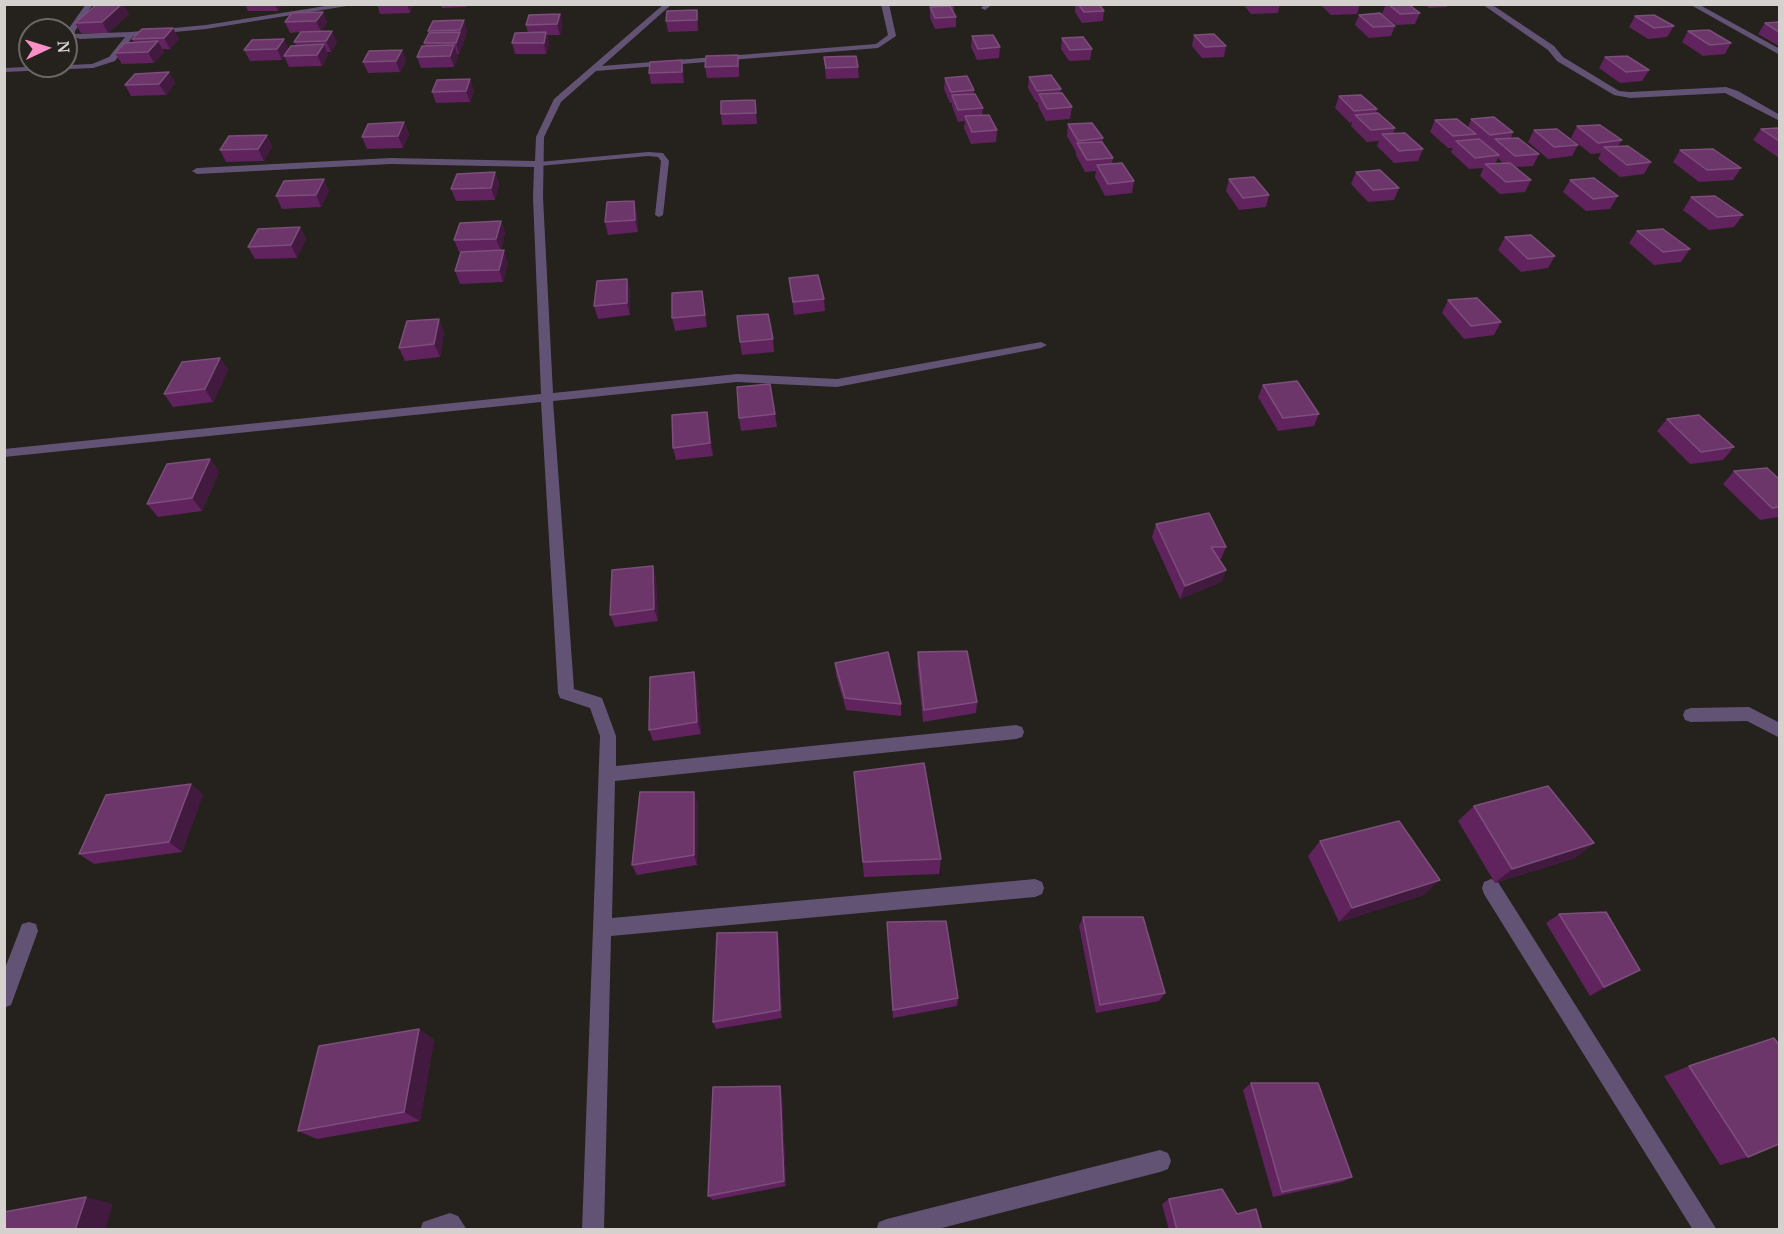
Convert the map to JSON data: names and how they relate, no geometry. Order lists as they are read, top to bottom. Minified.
{"north":"right"}
